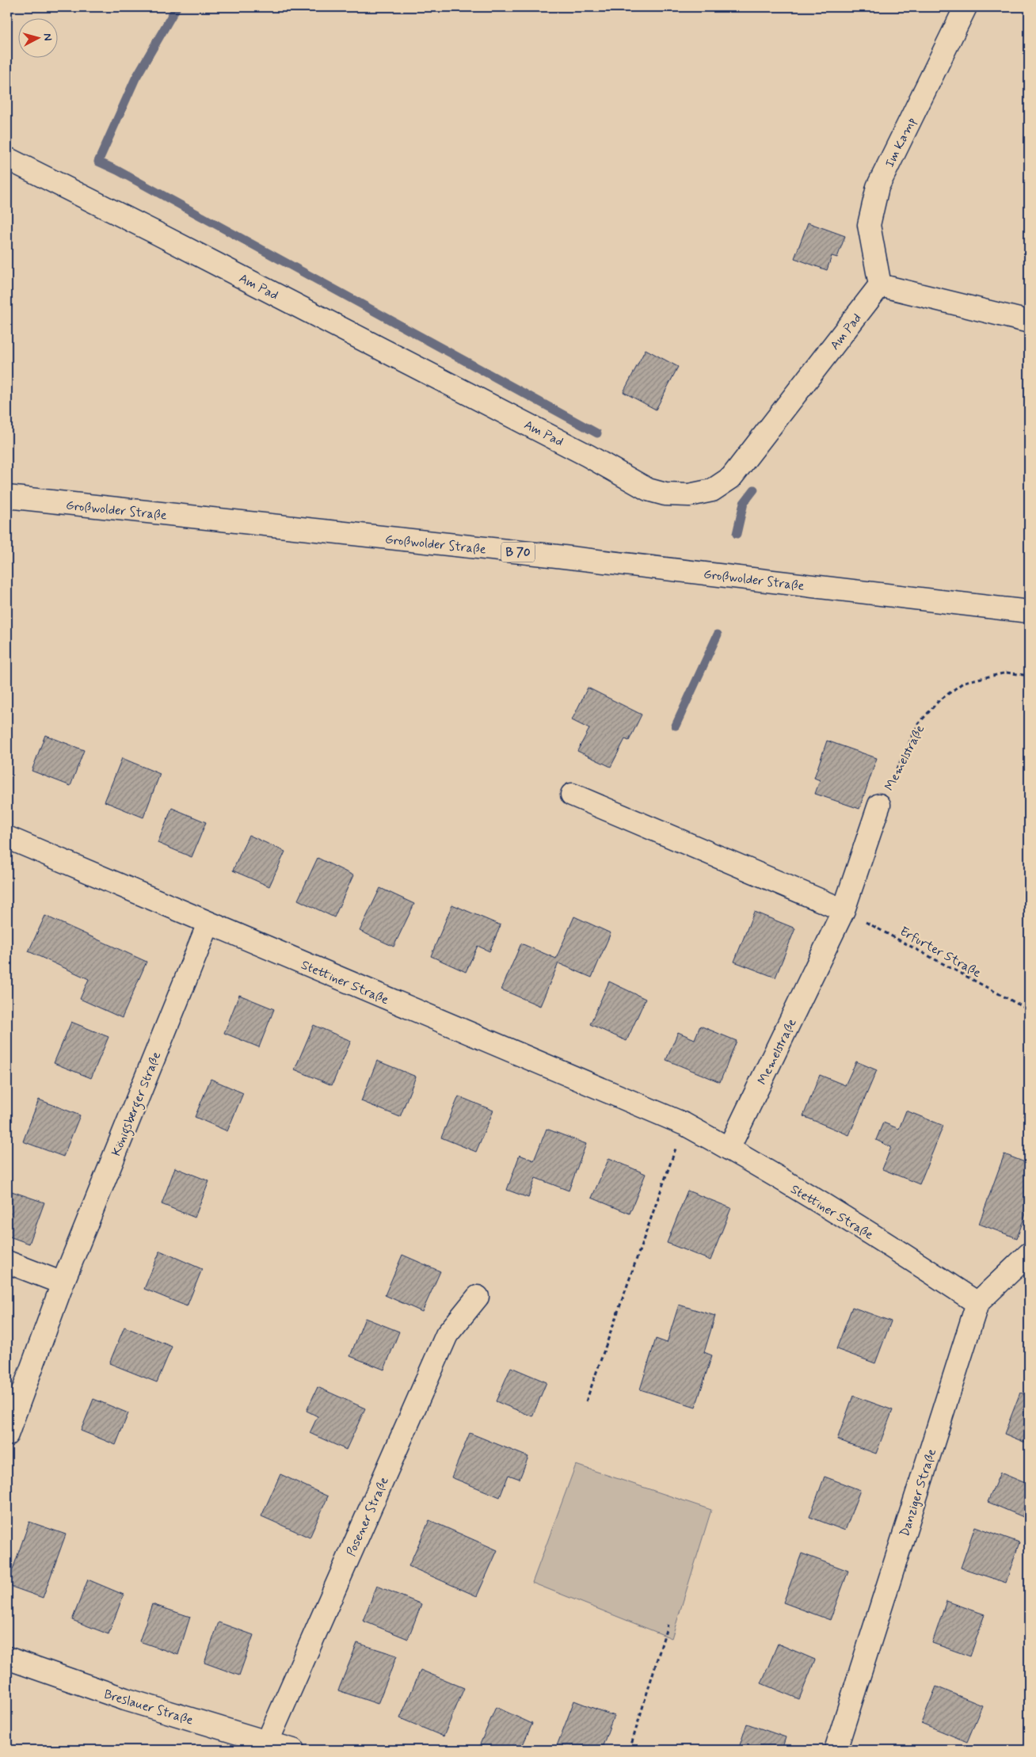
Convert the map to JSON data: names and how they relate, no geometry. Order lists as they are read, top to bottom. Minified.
{"streets":{"street":["Im Kamp","Am Pad","Großwolder Straße","B 70","Memelstraße","Stettiner Straße","Königsberger Straße","Danziger Straße","Posener Straße","Breslauer Straße"],"path":["Erfurter Straße"]},"crossings":[["Im Kamp","Am Pad"],["Memelstraße","Erfurter Straße"],["Memelstraße","Stettiner Straße"],["Stettiner Straße","Königsberger Straße"],["Stettiner Straße","Danziger Straße"],["Posener Straße","Breslauer Straße"]],"north":"right"}
